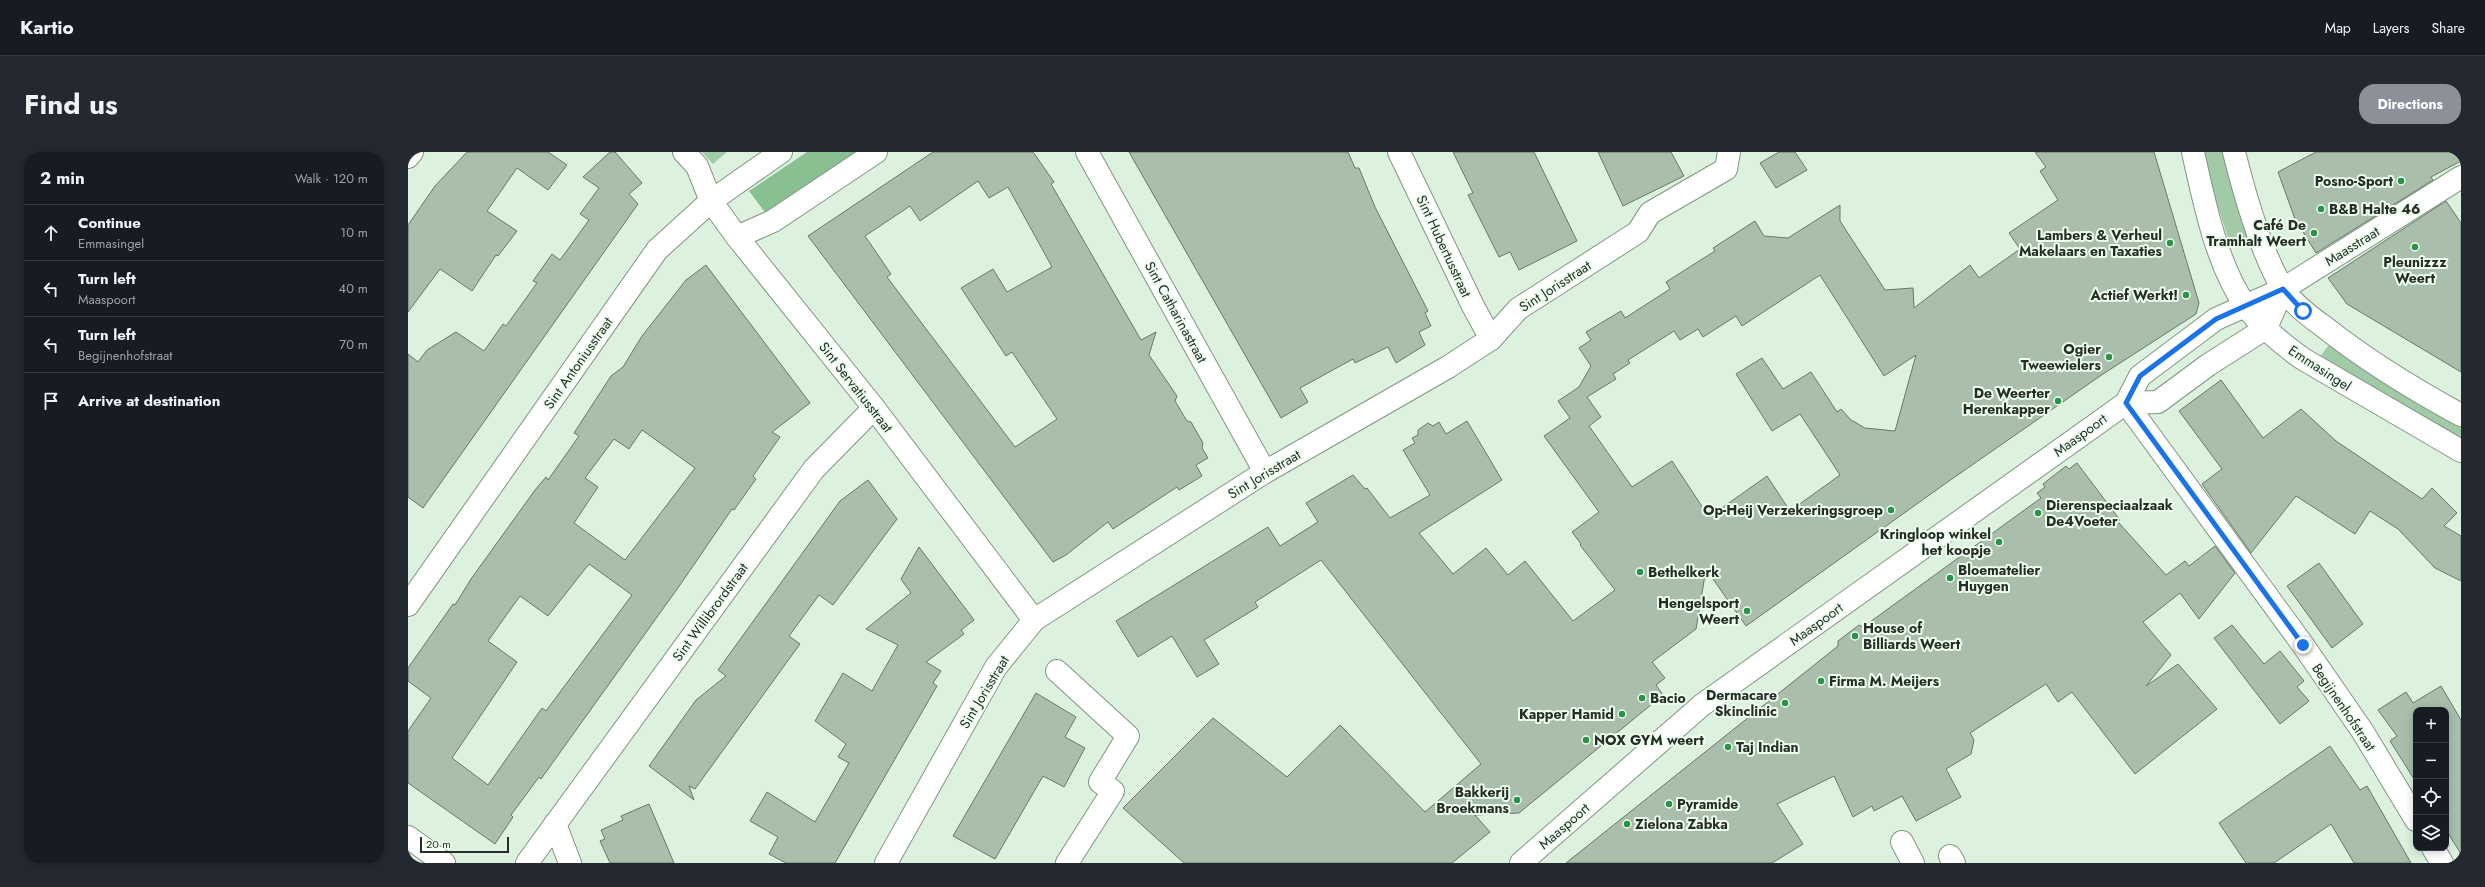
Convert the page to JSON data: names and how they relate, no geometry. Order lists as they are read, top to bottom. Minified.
{"streets":{"street":["Sint Hubertusstraat","Maasstraat","Sint Jorisstraat","Sint Catharinastraat","Sint Antoniusstraat","Emmasingel","Sint Servatiusstraat","Maaspoort","Sint Willibrordstraat","Begijnenhofstraat"]},"crossings":[["Sint Hubertusstraat","Sint Jorisstraat"],["Maasstraat","Maaspoort"],["Sint Jorisstraat","Sint Catharinastraat"],["Sint Jorisstraat","Sint Servatiusstraat"],["Sint Antoniusstraat","Sint Servatiusstraat"],["Emmasingel","Maaspoort"],["Sint Servatiusstraat","Sint Willibrordstraat"],["Maaspoort","Begijnenhofstraat"]],"places":["Posno-Sport","B&B Halte 46","Café De Tramhalt Weert","Lambers & Verheul Makelaars en Taxaties","Pleunizzz Weert","Actief Werkt!","Ogier Tweewielers","De Weerter Herenkapper","Op-Heij Verzekeringsgroep","Dierenspeciaalzaak De4Voeter","Kringloop winkel het koopje","Bethelkerk","Bloematelier Huygen","Hengelsport Weert","House of Billiards Weert","Firma M. Meijers","Bacio","Dermacare Skinclinic","Kapper Hamid","NOX GYM weert","Taj Indian","Bakkerij Broekmans","Pyramide","Zielona Zabka"],"scale_bar":"20 m","page":{"header":"Kartio","nav":["Map","Layers","Share"],"title":"Find us","buttons":"Directions","heading":["2 min","Walk · 120 m"],"list":[["Continue","Emmasingel","10 m"],["Turn left","Maaspoort","40 m"],["Turn left","Begijnenhofstraat","70 m"],"Arrive at destination"],"map_buttons":["+","−"],"scale":"20 m"}}
